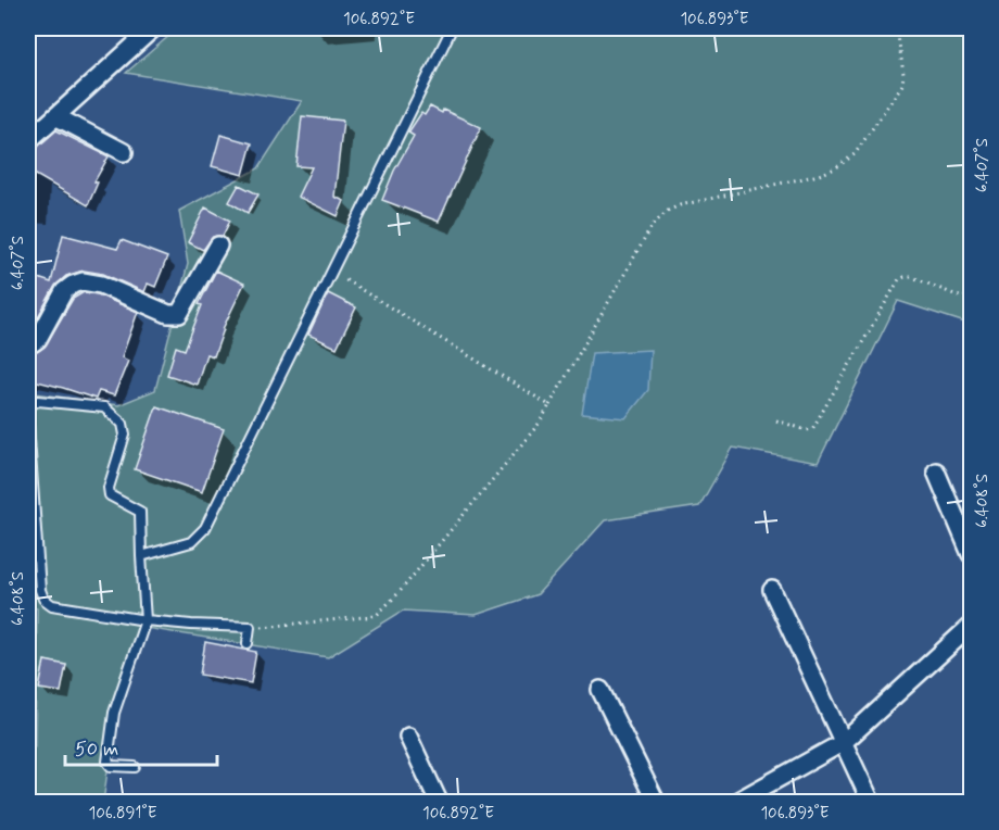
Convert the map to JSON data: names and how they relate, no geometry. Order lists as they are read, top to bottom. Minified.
{"scale_bar":"50 m","coordinates":["106.892°E","106.893°E","6.407°S","6.408°S","106.891°E"]}
